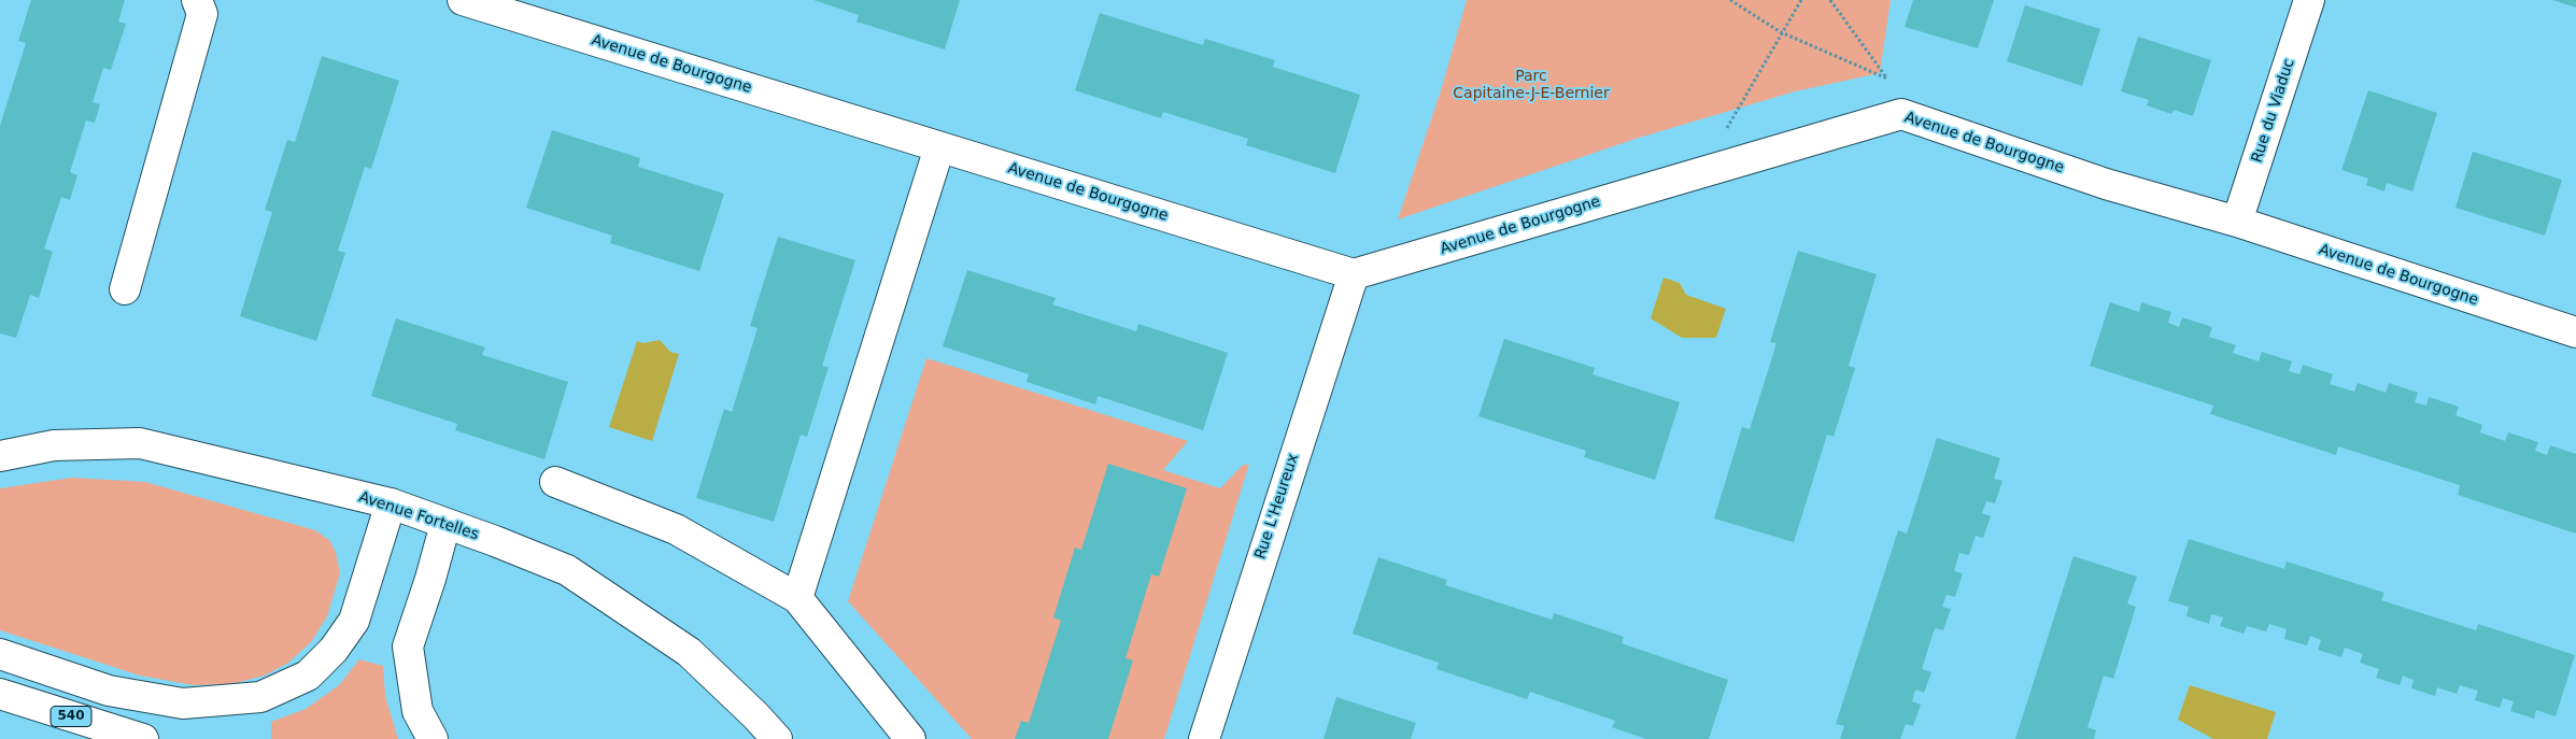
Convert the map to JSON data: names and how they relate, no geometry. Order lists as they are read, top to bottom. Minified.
{"streets":{"main road":["Avenue de Bourgogne","Rue du Viaduc","Rue L'Heureux","Avenue Fortelles","540"]},"crossings":[["Avenue de Bourgogne","Rue du Viaduc"],["Avenue de Bourgogne","Rue L'Heureux"]],"parks":["Parc Capitaine-J-E-Bernier"]}
